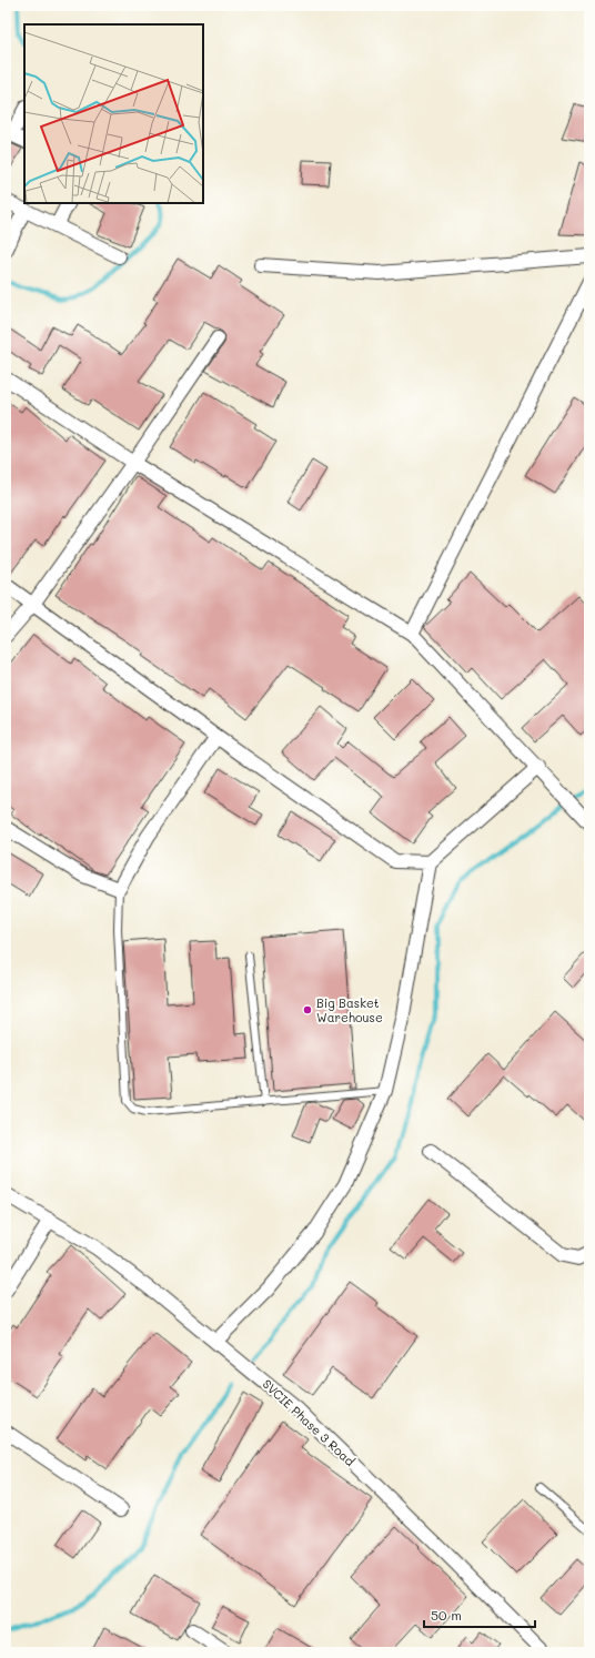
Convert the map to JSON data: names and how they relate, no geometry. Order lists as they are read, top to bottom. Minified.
{"streets":{"street":["SVCIE Phase 3 Road"]},"places":["Big Basket Warehouse"],"scale_bar":"50 m"}
